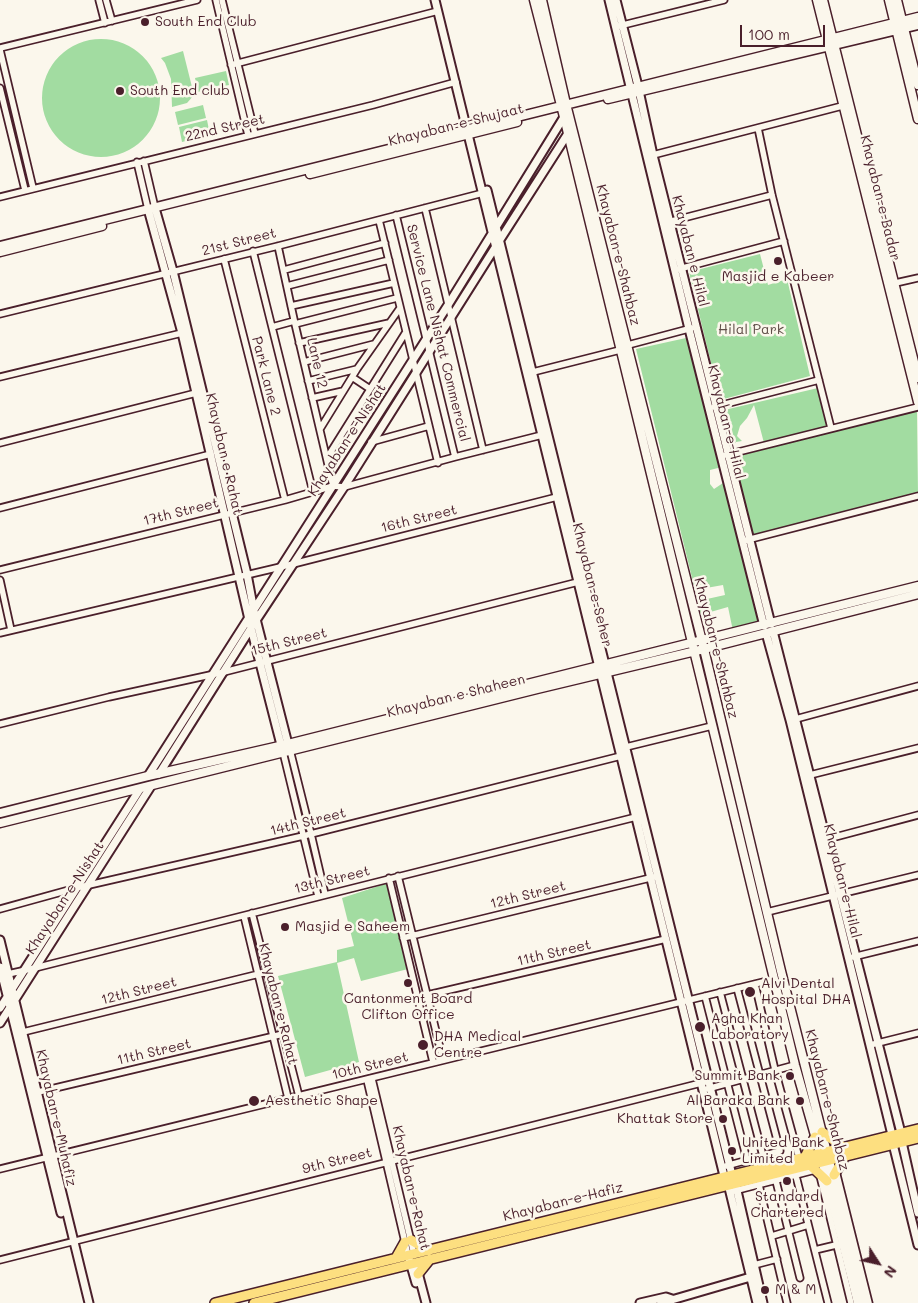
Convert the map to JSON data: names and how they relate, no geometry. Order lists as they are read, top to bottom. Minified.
{"streets":{"main road":["Khayaban-e-Shujaat","Khayaban-e-Badar","Khayaban-e-Shahbaz","Khayaban e Shaheen","Khayaban-e-Hafiz"],"street":["22nd Street","21st Street","Khayaban e Hilal","Service Lane Nishat Commercial","Lane 12","Park Lane 2","Khayaban-e-Hilal","Khayaban-e-Nishat","Khayaban e Rahat","17th Street","16th Street","Khayaban-e-Seher","15th Street","14th Street","13th Street","12th Street","11th Street","10th Street","Khayaban-e-Muhafiz","9th Street","Khayaban-e-Rahat"]},"crossings":[["Khayaban-e-Shujaat","Khayaban-e-Shahbaz"],["Khayaban-e-Shujaat","Khayaban-e-Nishat"],["Khayaban-e-Shujaat","Khayaban e Rahat"],["Khayaban-e-Shujaat","Khayaban-e-Seher"],["22nd Street","Khayaban e Rahat"],["22nd Street","Khayaban-e-Seher"],["21st Street","Service Lane Nishat Commercial"],["21st Street","Lane 12"],["21st Street","Park Lane 2"],["21st Street","Khayaban e Rahat"],["21st Street","Khayaban-e-Seher"],["Khayaban-e-Shahbaz","Khayaban-e-Nishat"],["Khayaban-e-Shahbaz","Khayaban e Shaheen"],["Khayaban-e-Shahbaz","14th Street"],["Khayaban-e-Shahbaz","10th Street"],["Khayaban-e-Shahbaz","9th Street"],["Khayaban-e-Shahbaz","Khayaban-e-Hafiz"],["Service Lane Nishat Commercial","Khayaban-e-Nishat"],["Service Lane Nishat Commercial","17th Street"],["Lane 12","Khayaban-e-Nishat"],["Lane 12","17th Street"],["Park Lane 2","17th Street"],["Khayaban-e-Hilal","Khayaban e Shaheen"],["Khayaban-e-Hilal","Khayaban-e-Hafiz"],["Khayaban-e-Nishat","Khayaban e Rahat"],["Khayaban-e-Nishat","17th Street"],["Khayaban-e-Nishat","16th Street"],["Khayaban-e-Nishat","Khayaban-e-Seher"],["Khayaban-e-Nishat","15th Street"],["Khayaban-e-Nishat","Khayaban e Shaheen"],["Khayaban-e-Nishat","14th Street"],["Khayaban-e-Nishat","13th Street"],["Khayaban-e-Nishat","Khayaban-e-Muhafiz"],["Khayaban e Rahat","17th Street"],["Khayaban e Rahat","16th Street"],["Khayaban e Rahat","15th Street"],["Khayaban e Rahat","Khayaban e Shaheen"],["Khayaban e Rahat","13th Street"],["Khayaban e Rahat","12th Street"],["Khayaban e Rahat","11th Street"],["Khayaban e Rahat","10th Street"],["17th Street","Khayaban-e-Seher"],["16th Street","Khayaban-e-Seher"],["Khayaban-e-Seher","15th Street"],["Khayaban-e-Seher","Khayaban e Shaheen"],["Khayaban-e-Seher","14th Street"],["Khayaban-e-Seher","13th Street"],["Khayaban-e-Seher","12th Street"],["Khayaban-e-Seher","11th Street"],["Khayaban-e-Seher","10th Street"],["Khayaban-e-Seher","9th Street"],["Khayaban-e-Seher","Khayaban-e-Hafiz"],["13th Street","Khayaban-e-Muhafiz"],["12th Street","Khayaban-e-Muhafiz"],["11th Street","Khayaban-e-Muhafiz"],["10th Street","Khayaban-e-Muhafiz"],["10th Street","Khayaban-e-Rahat"],["Khayaban-e-Muhafiz","9th Street"],["9th Street","Khayaban-e-Rahat"],["Khayaban-e-Rahat","Khayaban-e-Hafiz"]],"parks":["Hilal Park"],"places":["South End Club","South End club","Masjid e Kabeer","Masjid e Saheem","Cantonment Board Clifton Office","Alvi Dental Hospital DHA","Agha Khan Laboratory","DHA Medical Centre","Summit Bank","Aesthetic Shape","Al Baraka Bank","Khattak Store","United Bank Limited","Standard Chartered","M & M"],"scale_bar":"100 m","north":"bottom right"}
